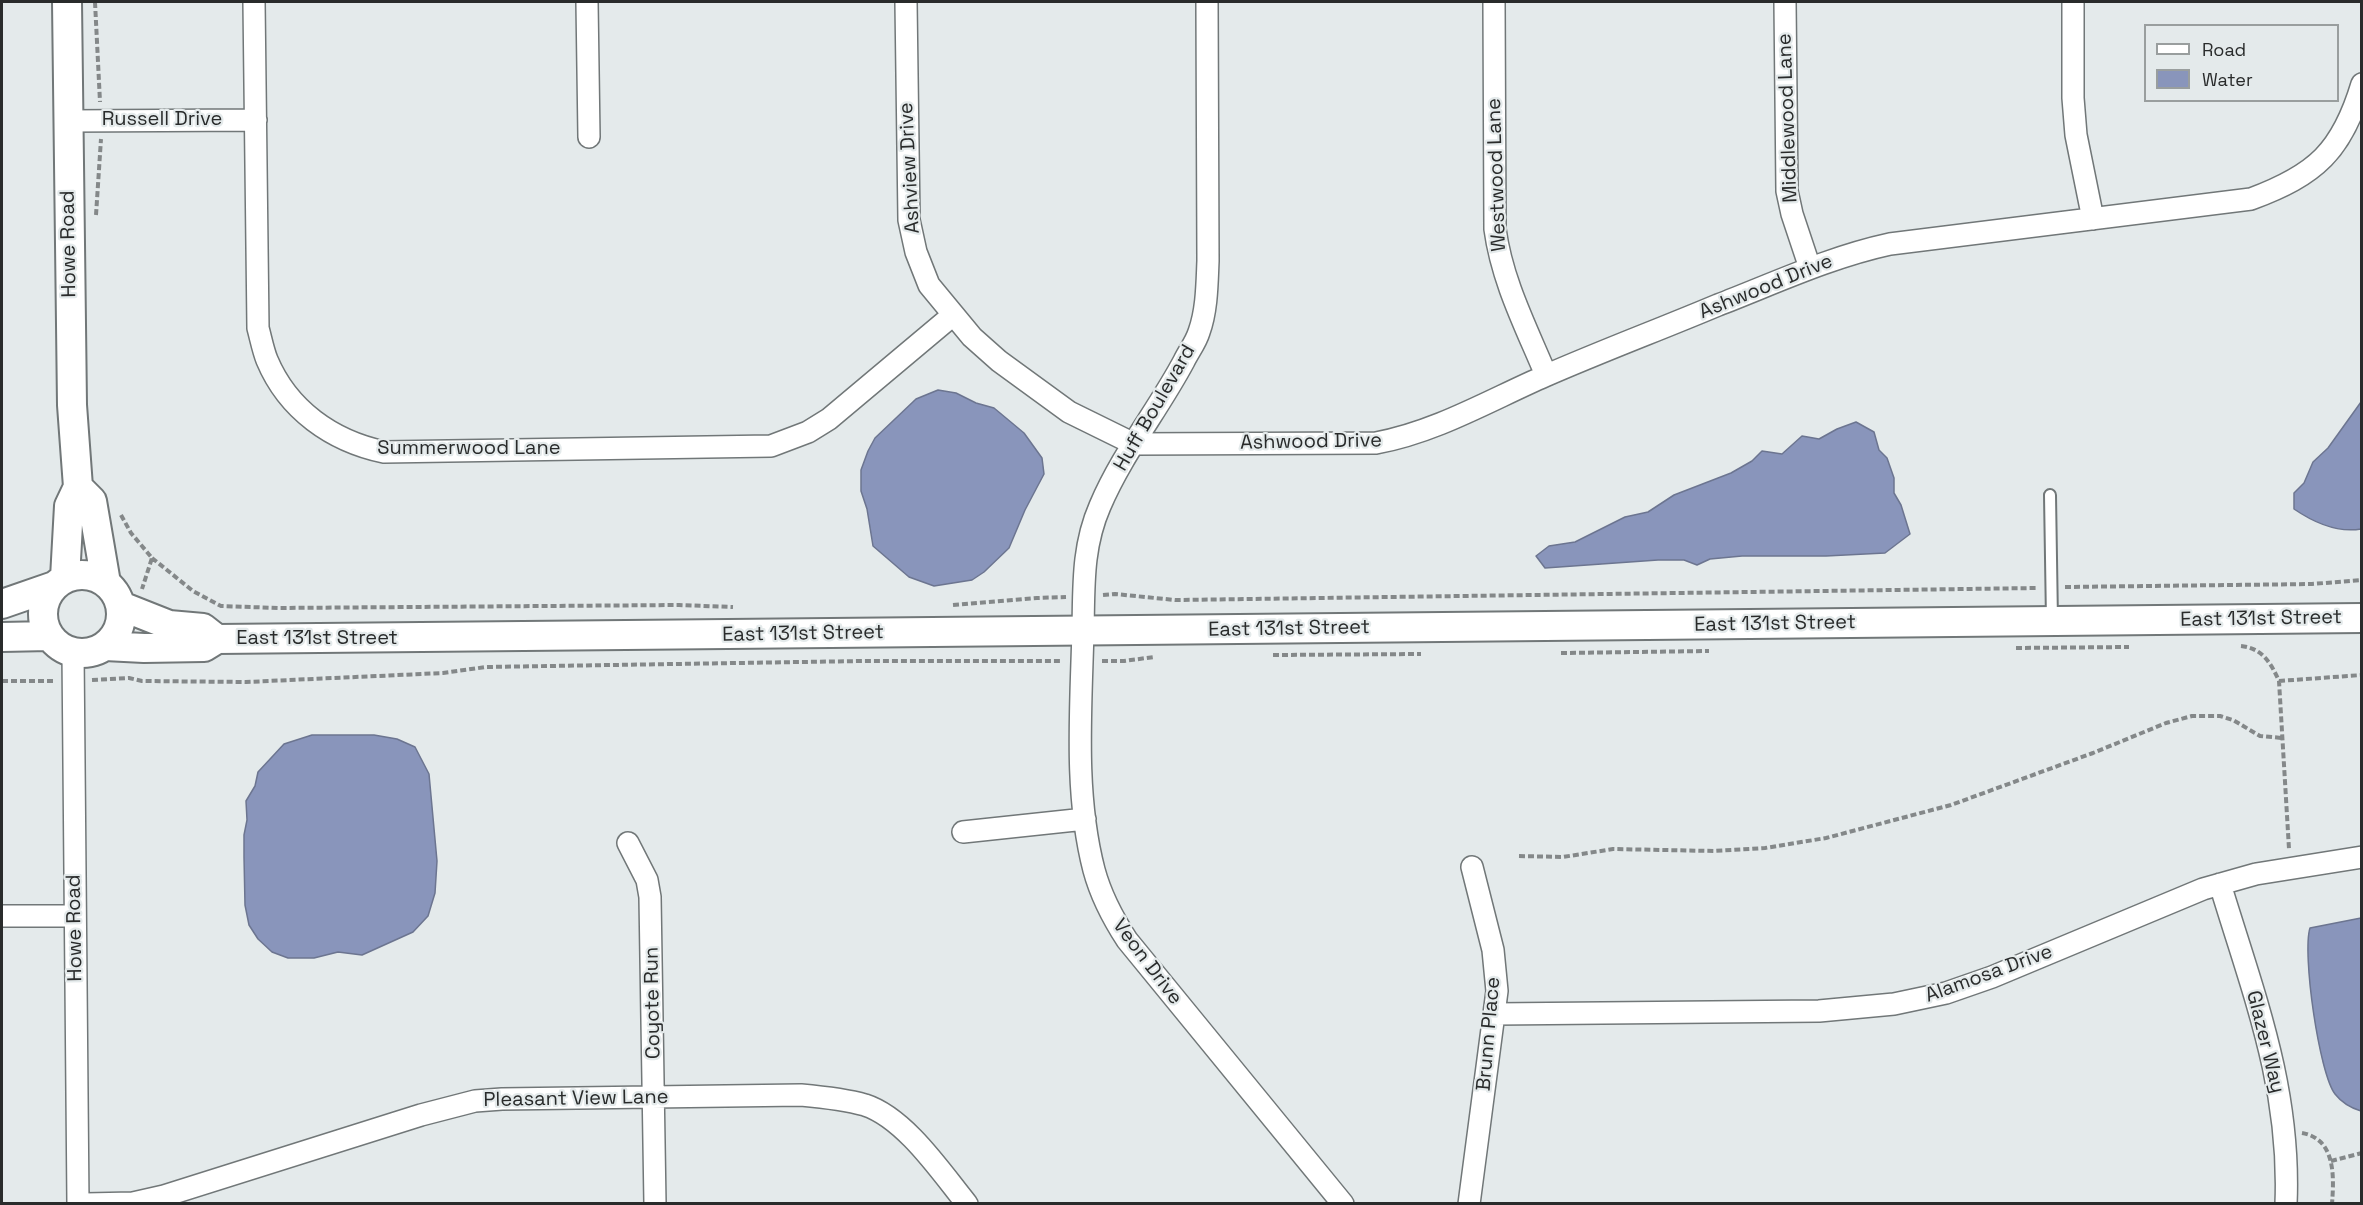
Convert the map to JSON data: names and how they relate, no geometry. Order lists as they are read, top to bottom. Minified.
{"streets":{"street":["Middlewood Lane","Russell Drive","Ashview Drive","Westwood Lane","Howe Road","Ashwood Drive","Huff Boulevard","Summerwood Lane","East 131st Street","Veon Drive","Alamosa Drive","Coyote Run","Brunn Place","Glazer Way","Pleasant View Lane"]},"crossings":[["Middlewood Lane","Ashwood Drive"],["Russell Drive","Howe Road"],["Russell Drive","Summerwood Lane"],["Ashview Drive","Ashwood Drive"],["Ashview Drive","Huff Boulevard"],["Ashview Drive","Summerwood Lane"],["Westwood Lane","Ashwood Drive"],["Howe Road","East 131st Street"],["Ashwood Drive","Huff Boulevard"],["Huff Boulevard","East 131st Street"],["Huff Boulevard","Veon Drive"],["East 131st Street","Veon Drive"],["Alamosa Drive","Brunn Place"],["Alamosa Drive","Glazer Way"],["Coyote Run","Pleasant View Lane"]],"legend":["Road","Water"]}
